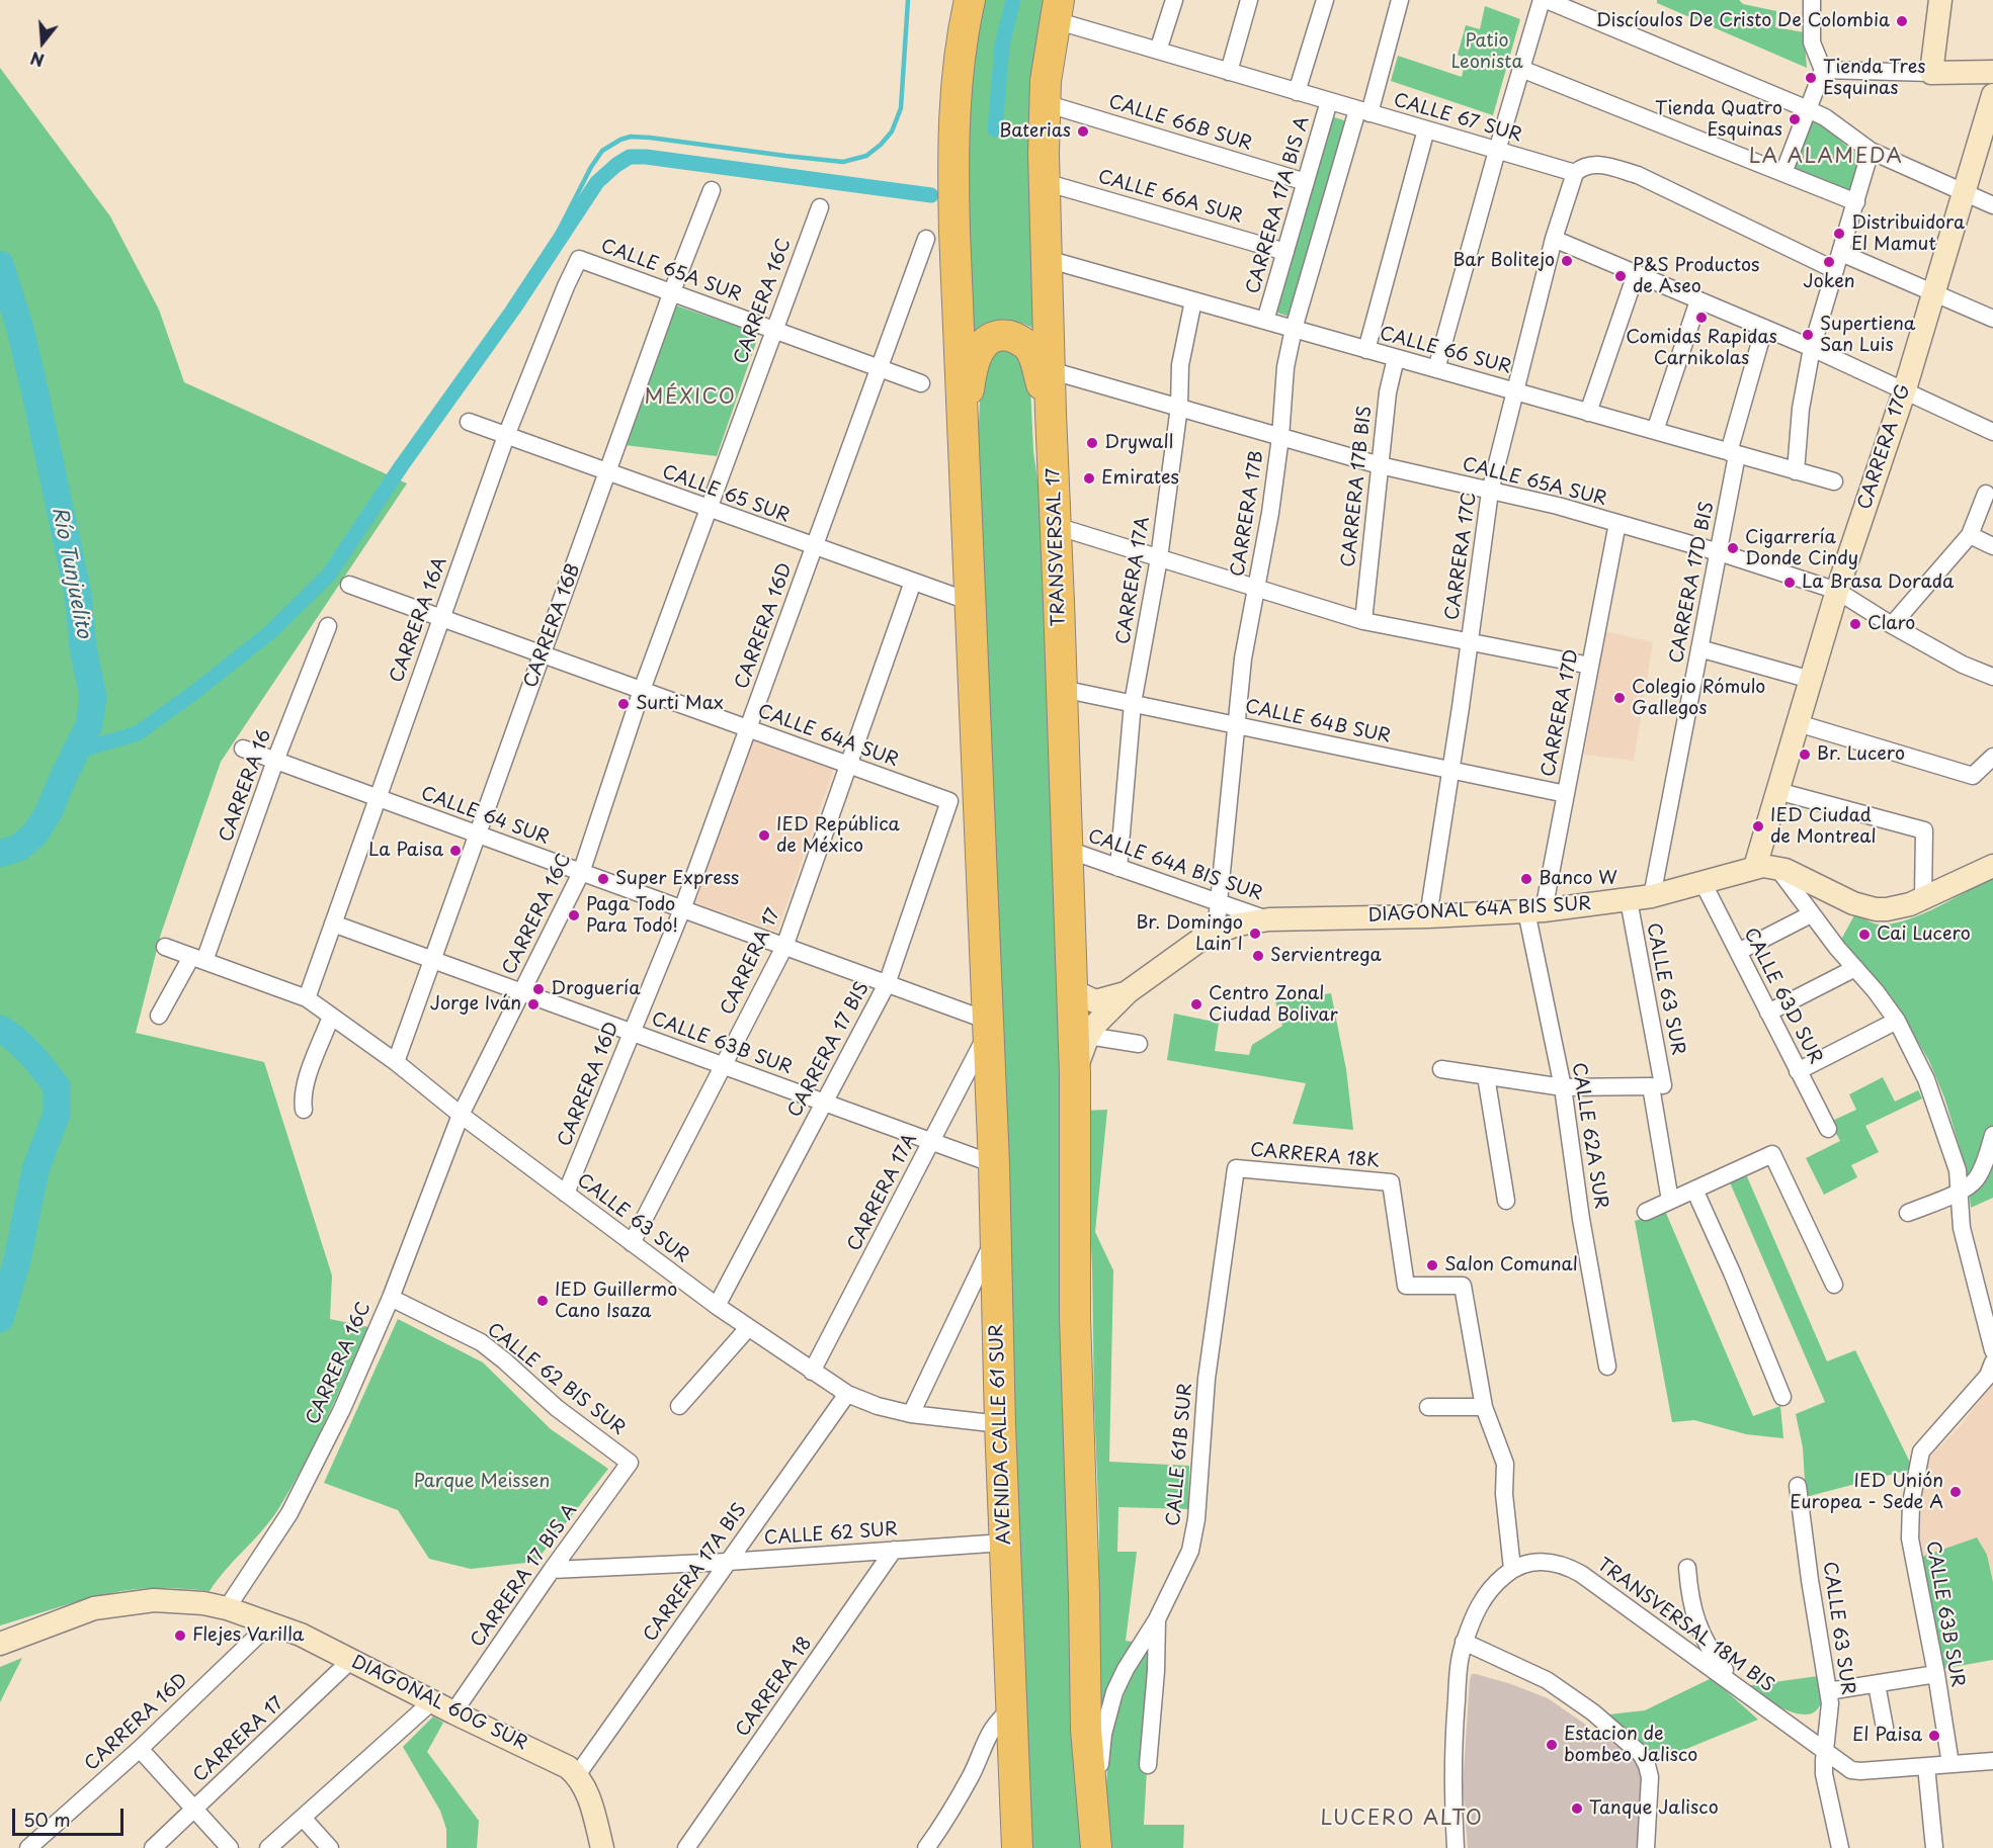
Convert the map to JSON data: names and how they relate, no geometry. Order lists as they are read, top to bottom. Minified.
{"streets":{"highway":["TRANSVERSAL 17","AVENIDA CALLE 61 SUR"],"street":["CALLE 67 SUR","CALLE 66B SUR","CALLE 66A SUR","CARRERA 17A BIS A","CALLE 65A SUR","CARRERA 16C","CALLE 66 SUR","CARRERA 17G","CARRERA 17B BIS","CALLE 65 SUR","CARRERA 17B","CARRERA 17C","CARRERA 17A","CARRERA 17D BIS","CARRERA 16A","CARRERA 16B","CARRERA 16D","CARRERA 17D","CALLE 64B SUR","CALLE 64A SUR","CARRERA 16","CALLE 64 SUR","CALLE 64A BIS SUR","DIAGONAL 64A BIS SUR","CARRERA 17","CALLE 63 SUR","CALLE 63D SUR","CALLE 63B SUR","CARRERA 17 BIS","CALLE 62A SUR","CARRERA 18K","CALLE 62 BIS SUR","CALLE 61B SUR","CALLE 62 SUR","CARRERA 17A BIS","CARRERA 17 BIS A","TRANSVERSAL 18M BIS","CARRERA 18","DIAGONAL 60G SUR"]},"crossings":[["CALLE 67 SUR","CARRERA 17A BIS A"],["CALLE 67 SUR","CARRERA 17B"],["CALLE 67 SUR","TRANSVERSAL 17"],["CALLE 67 SUR","CARRERA 17C"],["CALLE 66B SUR","CARRERA 17A BIS A"],["CALLE 66B SUR","TRANSVERSAL 17"],["CALLE 66A SUR","CARRERA 17A BIS A"],["CALLE 66A SUR","TRANSVERSAL 17"],["CARRERA 17A BIS A","CALLE 66 SUR"],["CALLE 65A SUR","CARRERA 16C"],["CALLE 65A SUR","CARRERA 17G"],["CALLE 65A SUR","CARRERA 17B BIS"],["CALLE 65A SUR","CARRERA 17B"],["CALLE 65A SUR","TRANSVERSAL 17"],["CALLE 65A SUR","CARRERA 17C"],["CALLE 65A SUR","CARRERA 17A"],["CALLE 65A SUR","CARRERA 17D BIS"],["CALLE 65A SUR","CARRERA 16A"],["CALLE 65A SUR","CARRERA 16B"],["CALLE 65A SUR","CARRERA 16D"],["CALLE 65A SUR","CARRERA 17D"],["CARRERA 16C","CALLE 65 SUR"],["CARRERA 16C","CALLE 64A SUR"],["CARRERA 16C","CALLE 64 SUR"],["CARRERA 16C","CALLE 63 SUR"],["CARRERA 16C","CALLE 63B SUR"],["CARRERA 16C","CALLE 62 BIS SUR"],["CARRERA 16C","DIAGONAL 60G SUR"],["CALLE 66 SUR","CARRERA 17B BIS"],["CALLE 66 SUR","CARRERA 17B"],["CALLE 66 SUR","TRANSVERSAL 17"],["CALLE 66 SUR","CARRERA 17C"],["CALLE 66 SUR","CARRERA 17A"],["CALLE 66 SUR","CARRERA 17D BIS"],["CARRERA 17G","DIAGONAL 64A BIS SUR"],["CALLE 65 SUR","CARRERA 16A"],["CALLE 65 SUR","CARRERA 16B"],["CALLE 65 SUR","CARRERA 16D"],["CALLE 65 SUR","CARRERA 17"],["CARRERA 17B","CALLE 64B SUR"],["CARRERA 17B","CALLE 64A BIS SUR"],["CARRERA 17B","DIAGONAL 64A BIS SUR"],["TRANSVERSAL 17","CALLE 64B SUR"],["TRANSVERSAL 17","CALLE 64A BIS SUR"],["CARRERA 17C","CALLE 64B SUR"],["CARRERA 17C","DIAGONAL 64A BIS SUR"],["CARRERA 17A","CALLE 64B SUR"],["CARRERA 17A","CALLE 64 SUR"],["CARRERA 17A","CALLE 64A BIS SUR"],["CARRERA 17A","CALLE 63 SUR"],["CARRERA 17A","CALLE 63B SUR"],["CARRERA 17A","AVENIDA CALLE 61 SUR"],["CARRERA 17D BIS","DIAGONAL 64A BIS SUR"],["CARRERA 16A","CALLE 64A SUR"],["CARRERA 16A","CALLE 64 SUR"],["CARRERA 16A","CALLE 63 SUR"],["CARRERA 16A","CALLE 63B SUR"],["CARRERA 16B","CALLE 64A SUR"],["CARRERA 16B","CALLE 64 SUR"],["CARRERA 16B","CALLE 63 SUR"],["CARRERA 16B","CALLE 63B SUR"],["CARRERA 16D","CALLE 64A SUR"],["CARRERA 16D","CALLE 64 SUR"],["CARRERA 16D","CALLE 63 SUR"],["CARRERA 16D","CALLE 63B SUR"],["CARRERA 16D","DIAGONAL 60G SUR"],["CARRERA 17D","CALLE 64B SUR"],["CARRERA 17D","DIAGONAL 64A BIS SUR"],["CARRERA 17D","CALLE 62A SUR"],["CALLE 64A SUR","CARRERA 17"],["CALLE 64A SUR","CARRERA 17 BIS"],["CARRERA 16","CALLE 64 SUR"],["CARRERA 16","CALLE 63 SUR"],["CALLE 64 SUR","CARRERA 17"],["CALLE 64 SUR","CARRERA 17 BIS"],["CALLE 64 SUR","AVENIDA CALLE 61 SUR"],["CALLE 64A BIS SUR","DIAGONAL 64A BIS SUR"],["DIAGONAL 64A BIS SUR","CALLE 63 SUR"],["DIAGONAL 64A BIS SUR","CALLE 63D SUR"],["DIAGONAL 64A BIS SUR","CALLE 62A SUR"],["CARRERA 17","CALLE 63 SUR"],["CARRERA 17","CALLE 63B SUR"],["CARRERA 17","DIAGONAL 60G SUR"],["CALLE 63 SUR","CARRERA 17 BIS"],["CALLE 63 SUR","AVENIDA CALLE 61 SUR"],["CALLE 63 SUR","CARRERA 17A BIS"],["CALLE 63 SUR","TRANSVERSAL 18M BIS"],["CALLE 63B SUR","CARRERA 17 BIS"],["CALLE 63B SUR","AVENIDA CALLE 61 SUR"],["CALLE 63B SUR","TRANSVERSAL 18M BIS"],["CARRERA 18K","CALLE 61B SUR"],["CALLE 62 BIS SUR","CARRERA 17 BIS A"],["AVENIDA CALLE 61 SUR","CALLE 62 SUR"],["CALLE 62 SUR","CARRERA 17A BIS"],["CALLE 62 SUR","CARRERA 17 BIS A"],["CALLE 62 SUR","CARRERA 18"],["CARRERA 17A BIS","DIAGONAL 60G SUR"],["CARRERA 17 BIS A","DIAGONAL 60G SUR"]],"districts":["LA ALAMEDA","MÉXICO","LUCERO ALTO"],"water":["Río Tunjuelito"],"parks":["Patio Leonista","Parque Meissen"],"places":["Discíoulos De Cristo De Colombia","Tienda Tres Esquinas","Tienda Quatro Esquinas","Baterias","Distribuidora El Mamut","Bar Bolitejo","Joken","P&S Productos de Aseo","Comidas Rapidas Carnikolas","Supertiena San Luis","Drywall","Emirates","Cigarrería Donde Cindy","La Brasa Dorada","Claro","Colegio Rómulo Gallegos","Surti Max","Br. Lucero","IED Ciudad de Montreal","IED República de México","La Paisa","Super Express","Banco W","Paga Todo Para Todo!","Br. Domingo Lain I","Cai Lucero","Servientrega","Droguería","Jorge Iván","Centro Zonal Ciudad Bolivar","Salon Comunal","IED Guillermo Cano Isaza","IED Unión Europea - Sede A","Flejes Varilla","El Paisa","Estacion de bombeo Jalisco","Tanque Jalisco"],"scale_bar":"50 m","north":"bottom"}
